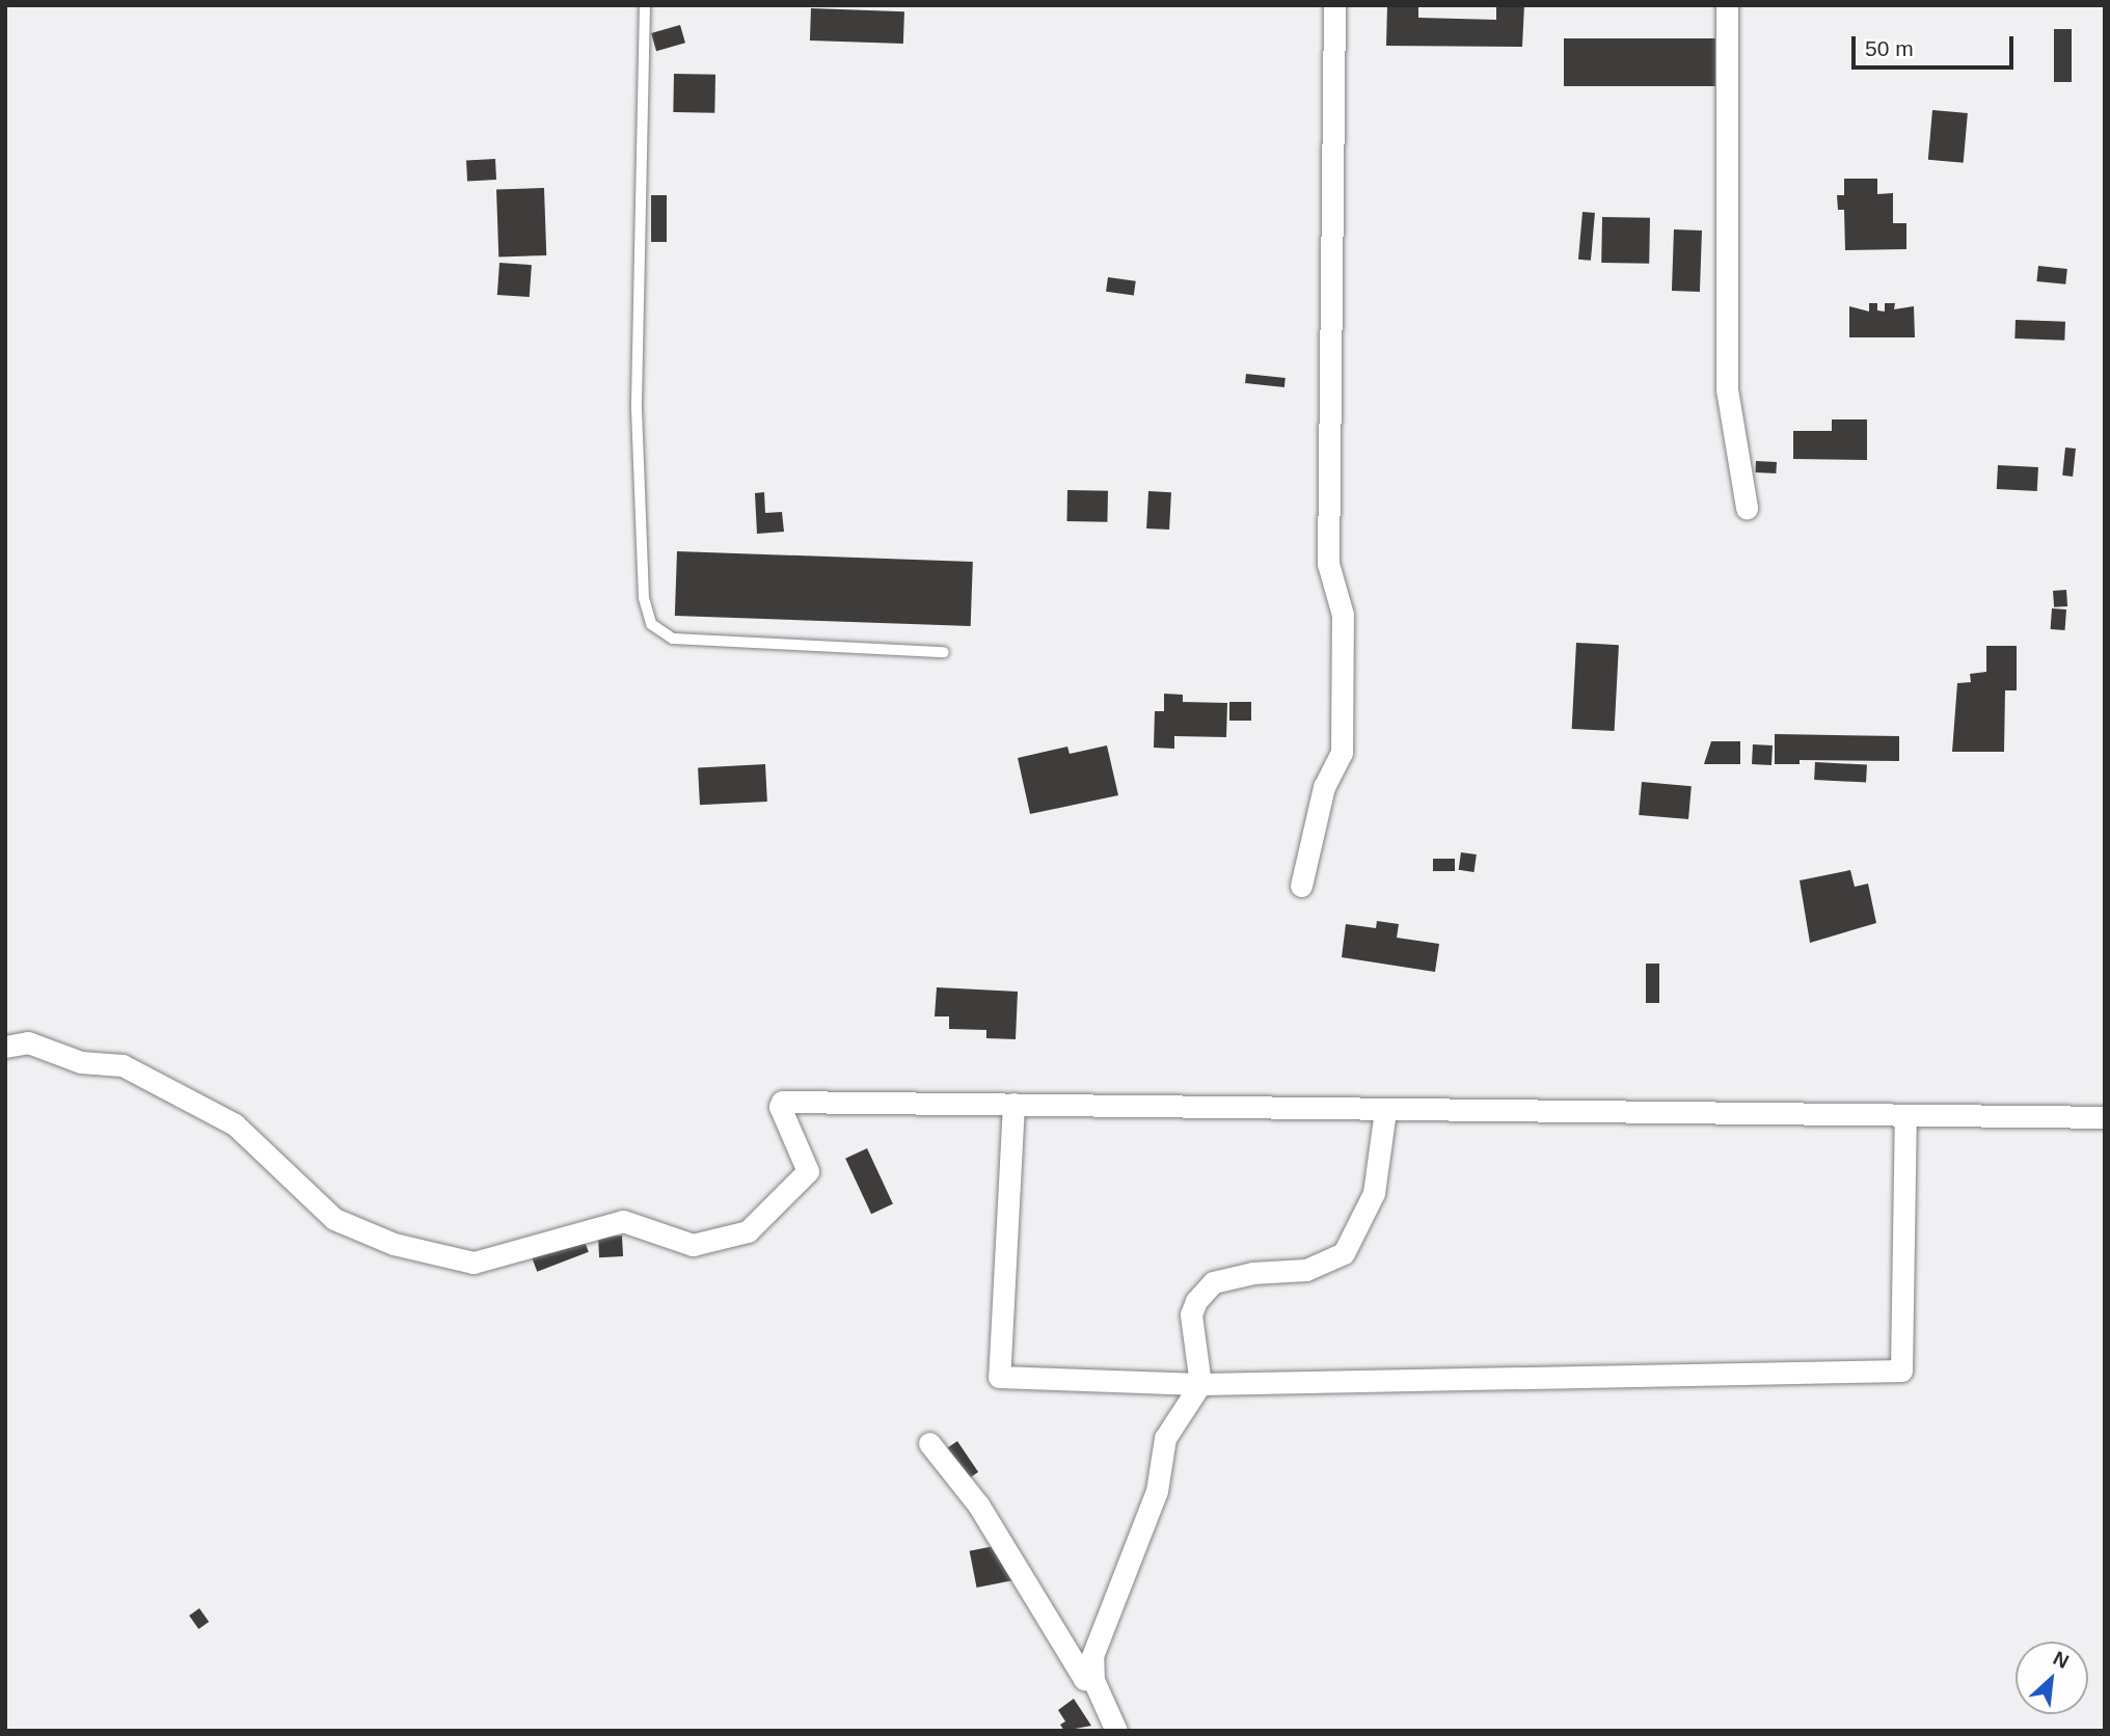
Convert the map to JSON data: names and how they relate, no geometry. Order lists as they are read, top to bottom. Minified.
{"scale_bar":"50 m","north":"top right"}
